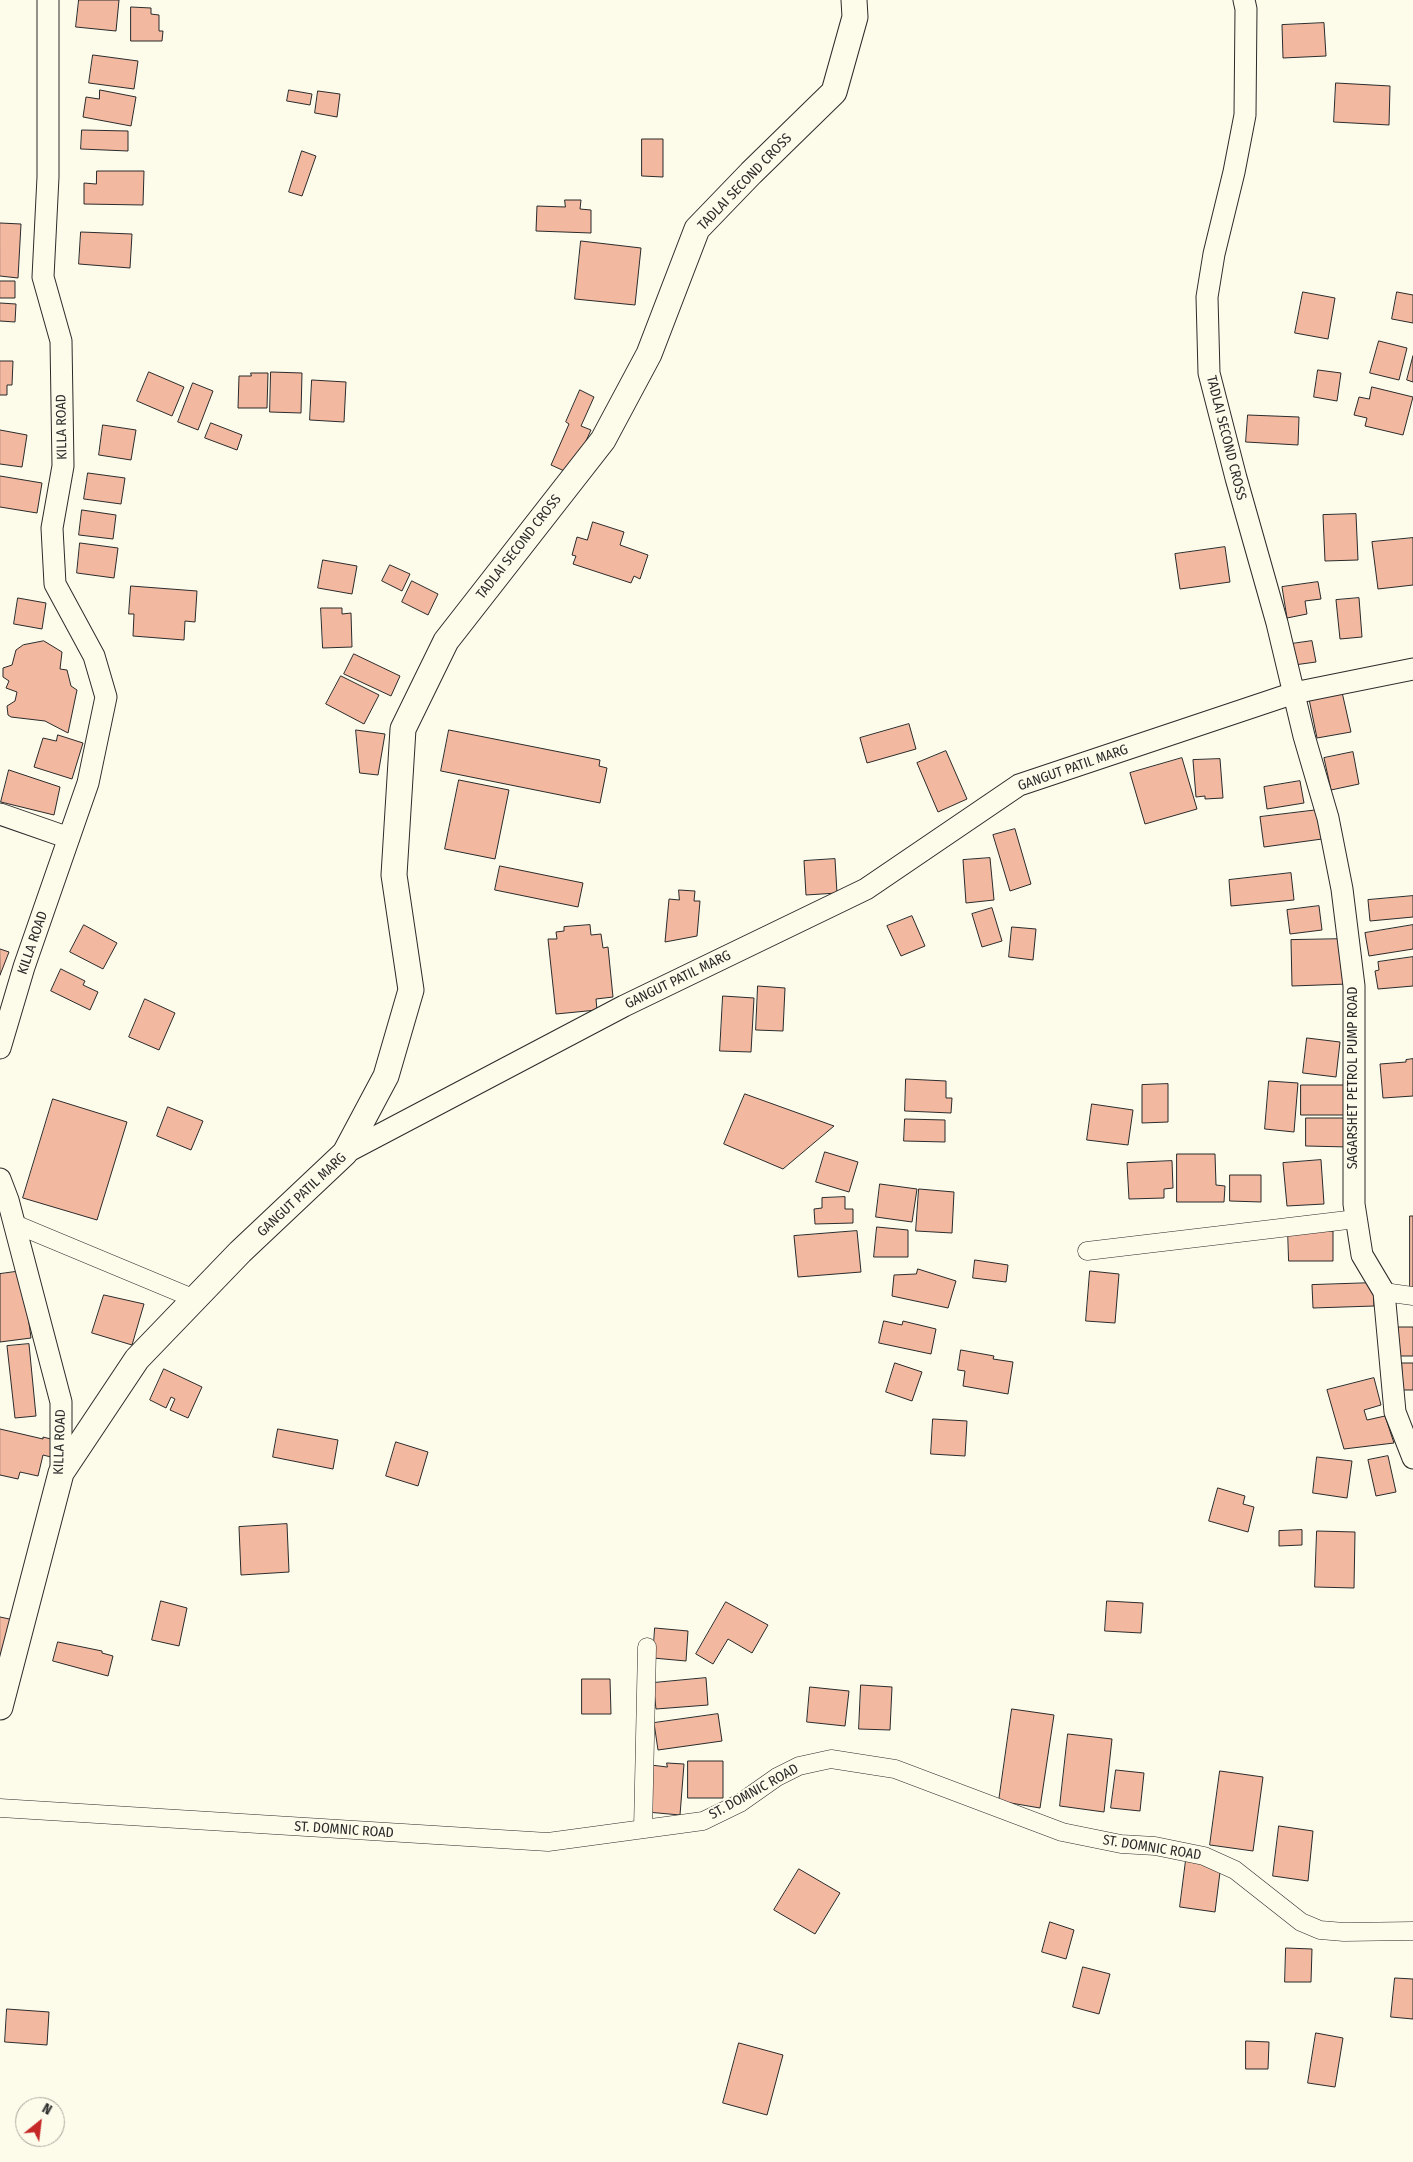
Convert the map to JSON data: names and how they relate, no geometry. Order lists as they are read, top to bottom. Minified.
{"streets":{"main road":["TADLAI SECOND CROSS","KILLA ROAD","GANGUT PATIL MARG"],"street":["SAGARSHET PETROL PUMP ROAD","ST. DOMNIC ROAD"]},"crossings":[["TADLAI SECOND CROSS","GANGUT PATIL MARG"],["TADLAI SECOND CROSS","SAGARSHET PETROL PUMP ROAD"],["KILLA ROAD","GANGUT PATIL MARG"],["GANGUT PATIL MARG","SAGARSHET PETROL PUMP ROAD"]],"north":"top right"}
